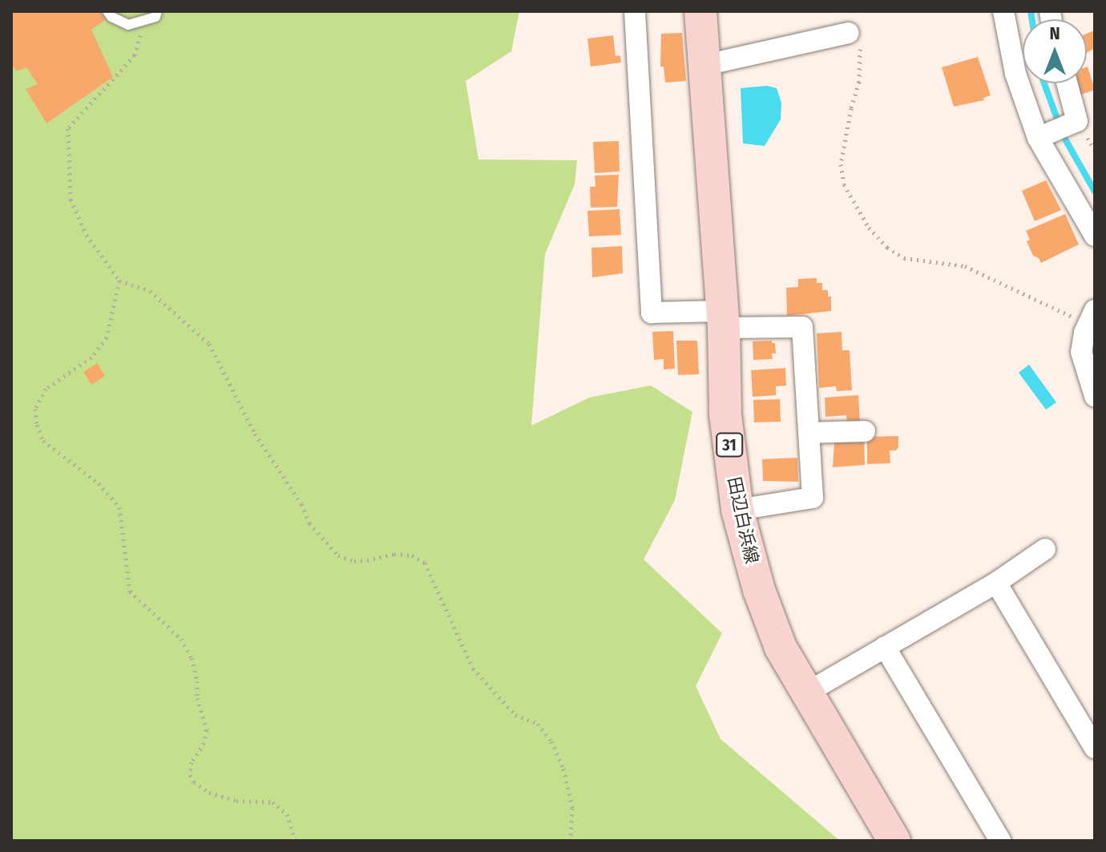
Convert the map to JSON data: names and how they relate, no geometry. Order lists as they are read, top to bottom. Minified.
{"streets":{"main road":["31","田辺白浜線"]},"north":"top"}
